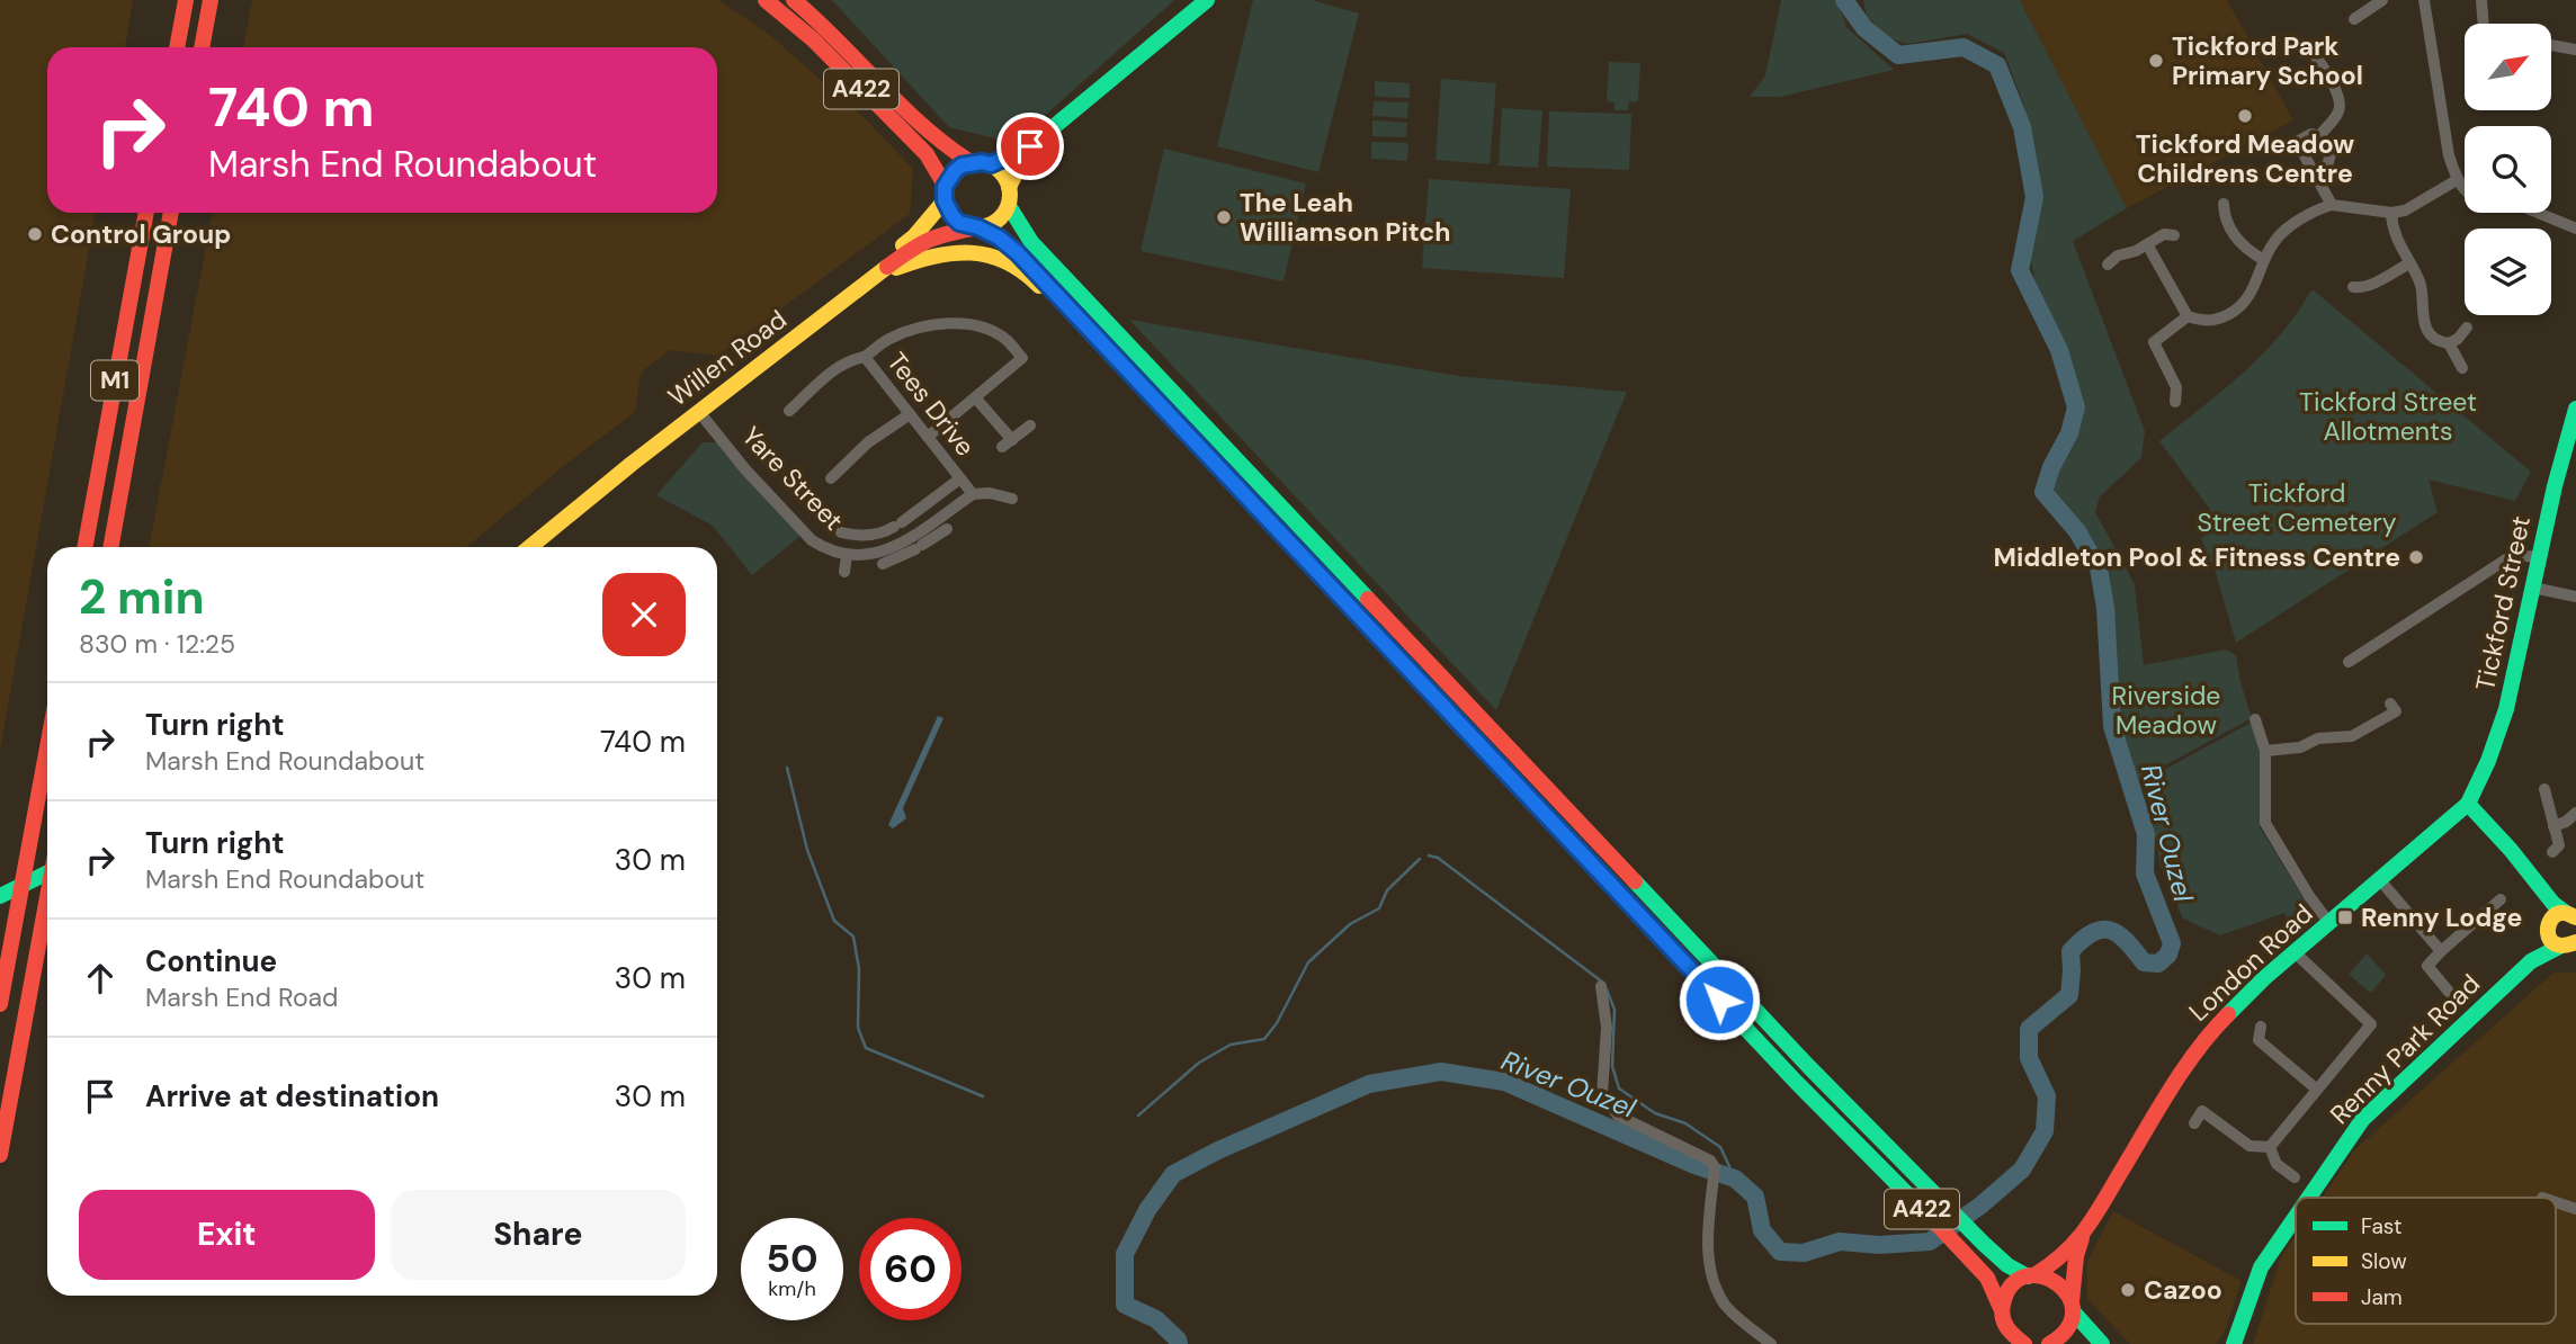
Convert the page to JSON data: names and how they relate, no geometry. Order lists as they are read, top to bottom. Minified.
{"streets":{"main road":["A422","Willen Road","M1","Tickford Street","London Road","Renny Park Road"],"street":["Tees Drive","Yare Street"]},"crossings":[["A422","Willen Road"],["A422","London Road"],["Willen Road","Yare Street"],["Tees Drive","Yare Street"],["Tickford Street","London Road"]],"water":["River Ouzel"],"parks":["Tickford Street Allotments","Tickford Street Cemetery","Riverside Meadow"],"places":{"other":["Tickford Park Primary School","Tickford Meadow Childrens Centre","The Leah Williamson Pitch","Control Group","Middleton Pool & Fitness Centre","Cazoo"],"transit":["Renny Lodge"]},"legend":["Fast","Slow","Jam"],"north":"top right","page":{"turn":["740 m","Marsh End Roundabout"],"heading":["2 min","830 m · 12:25"],"list":[{"name":"Turn right","note":"Marsh End Roundabout","value":"740 m"},{"name":"Turn right","note":"Marsh End Roundabout","value":"30 m"},{"name":"Continue","note":"Marsh End Road","value":"30 m"},{"name":"Arrive at destination","value":"30 m"}],"buttons":["Exit","Share"],"speed":"50 km/h","limit":"60"}}
